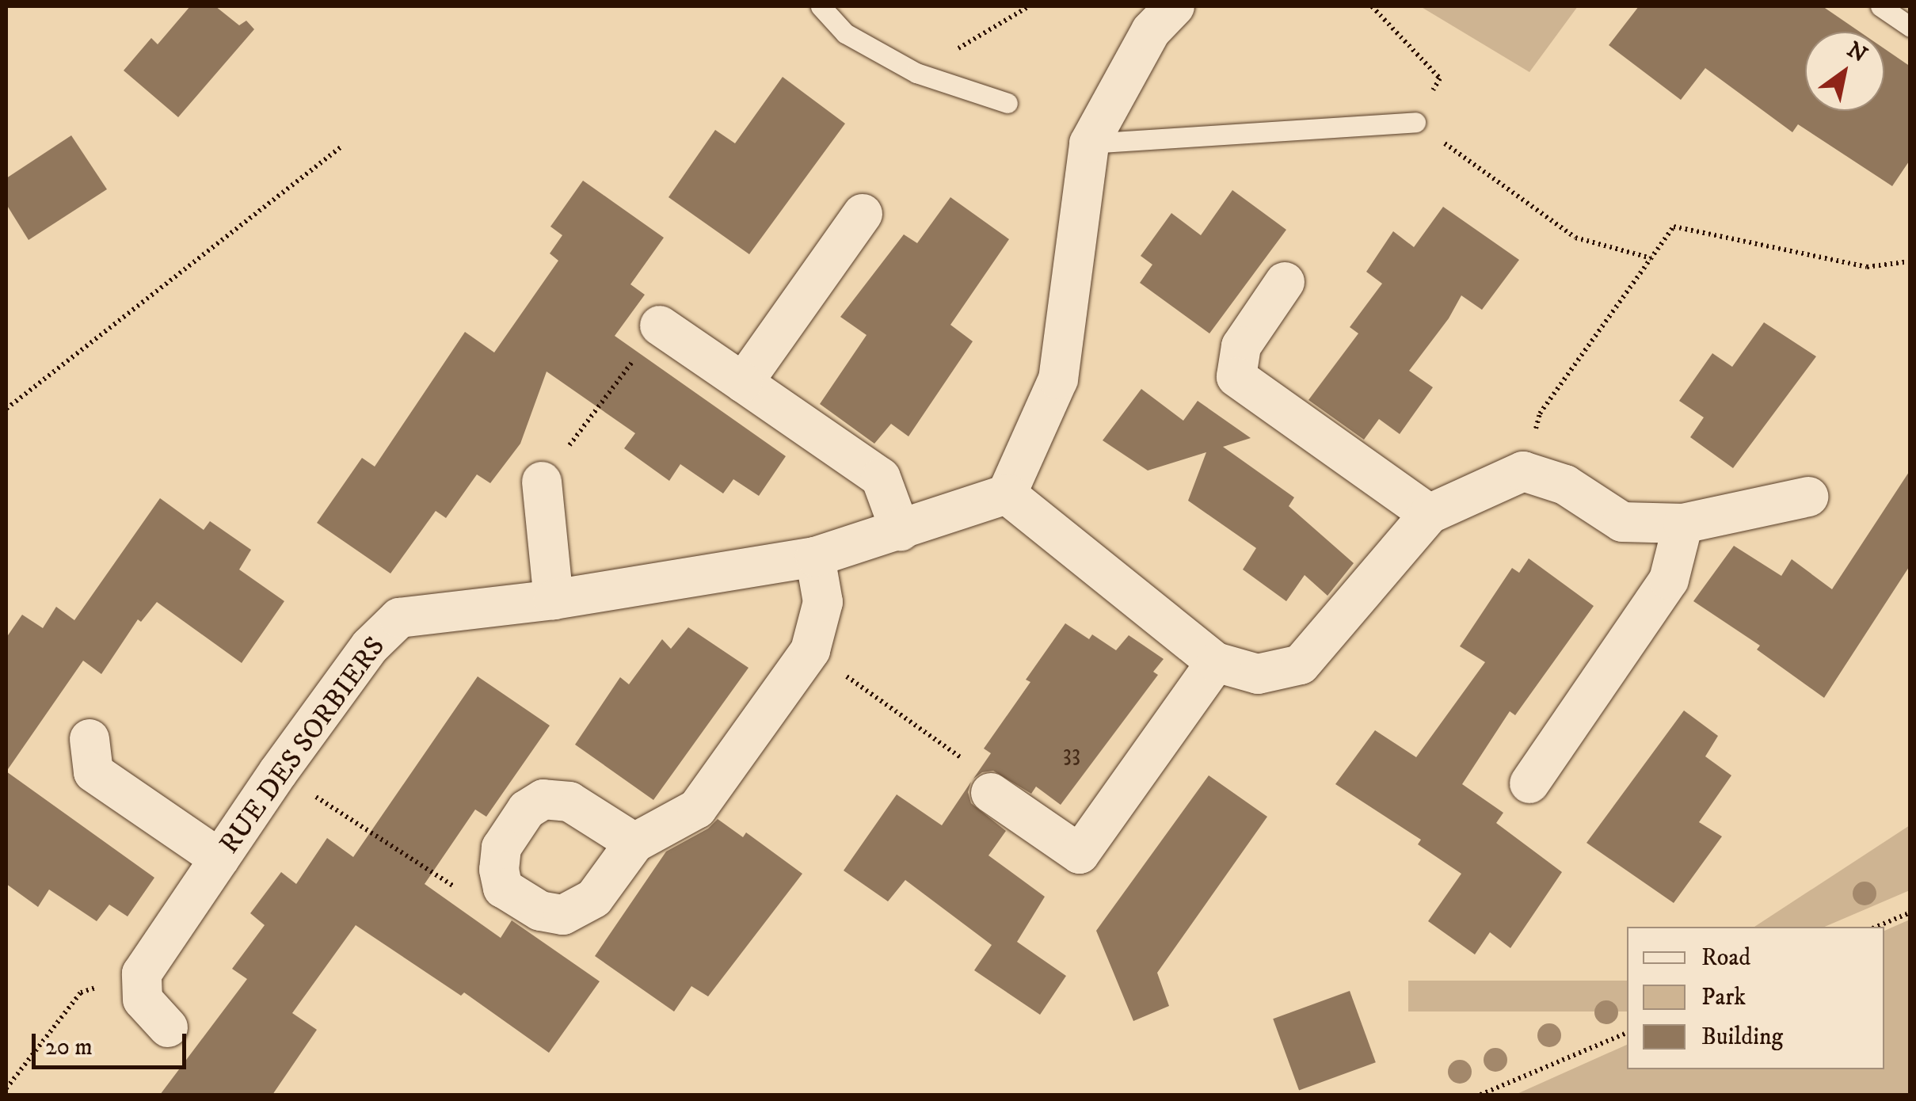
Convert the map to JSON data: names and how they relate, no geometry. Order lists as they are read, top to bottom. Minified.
{"streets":{"street":["RUE DES SORBIERS"]},"house_numbers":["33"],"legend":["Road","Park","Building"],"scale_bar":"20 m","north":"top right"}
